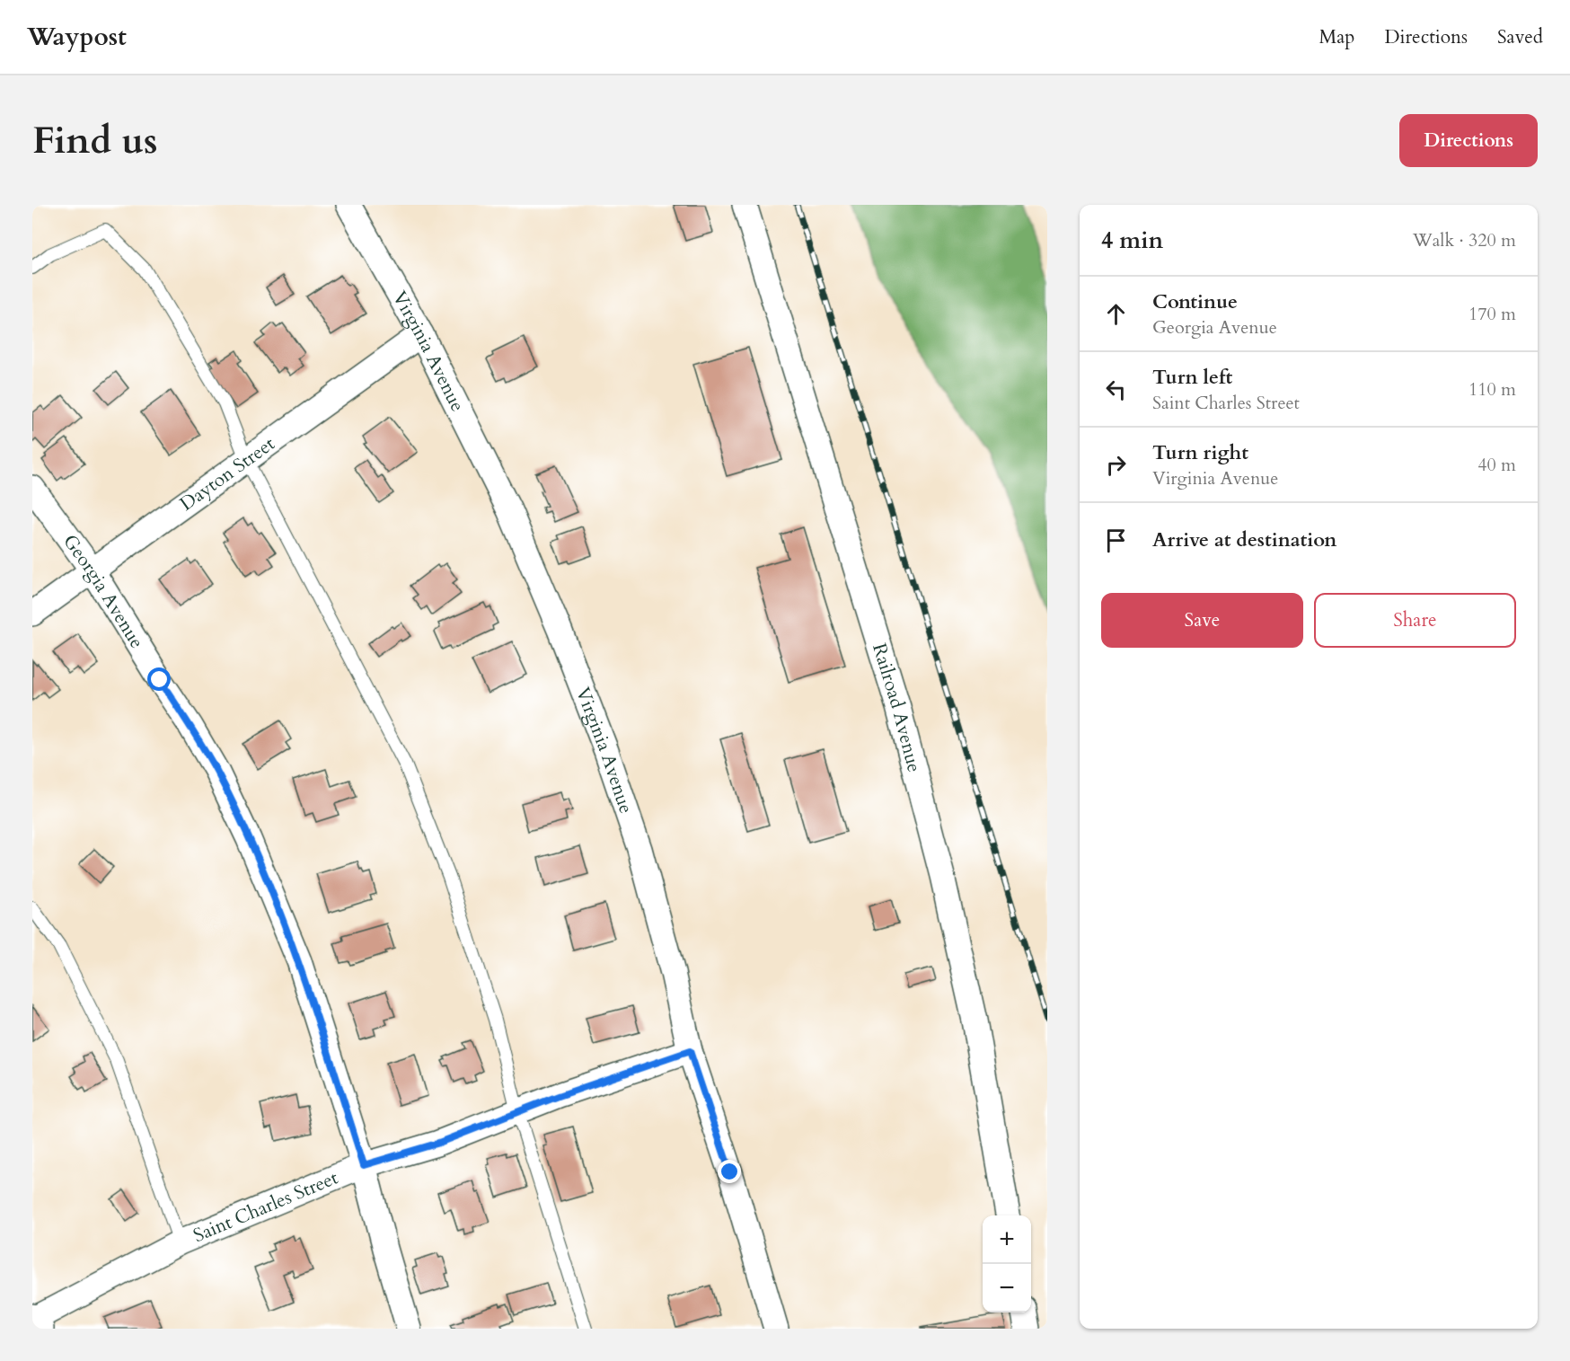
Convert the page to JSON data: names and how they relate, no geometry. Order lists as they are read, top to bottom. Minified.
{"streets":{"street":["Virginia Avenue","Dayton Street","Georgia Avenue","Railroad Avenue","Saint Charles Street"]},"crossings":[["Virginia Avenue","Dayton Street"],["Virginia Avenue","Saint Charles Street"],["Dayton Street","Georgia Avenue"],["Georgia Avenue","Saint Charles Street"]],"page":{"header":"Waypost","nav":["Map","Directions","Saved"],"buttons":["Directions",["Save","Share"]],"title":"Find us","heading":["4 min","Walk · 320 m"],"list":[["Continue","Georgia Avenue","170 m"],["Turn left","Saint Charles Street","110 m"],["Turn right","Virginia Avenue","40 m"],"Arrive at destination"],"map_buttons":["+","−"]}}
